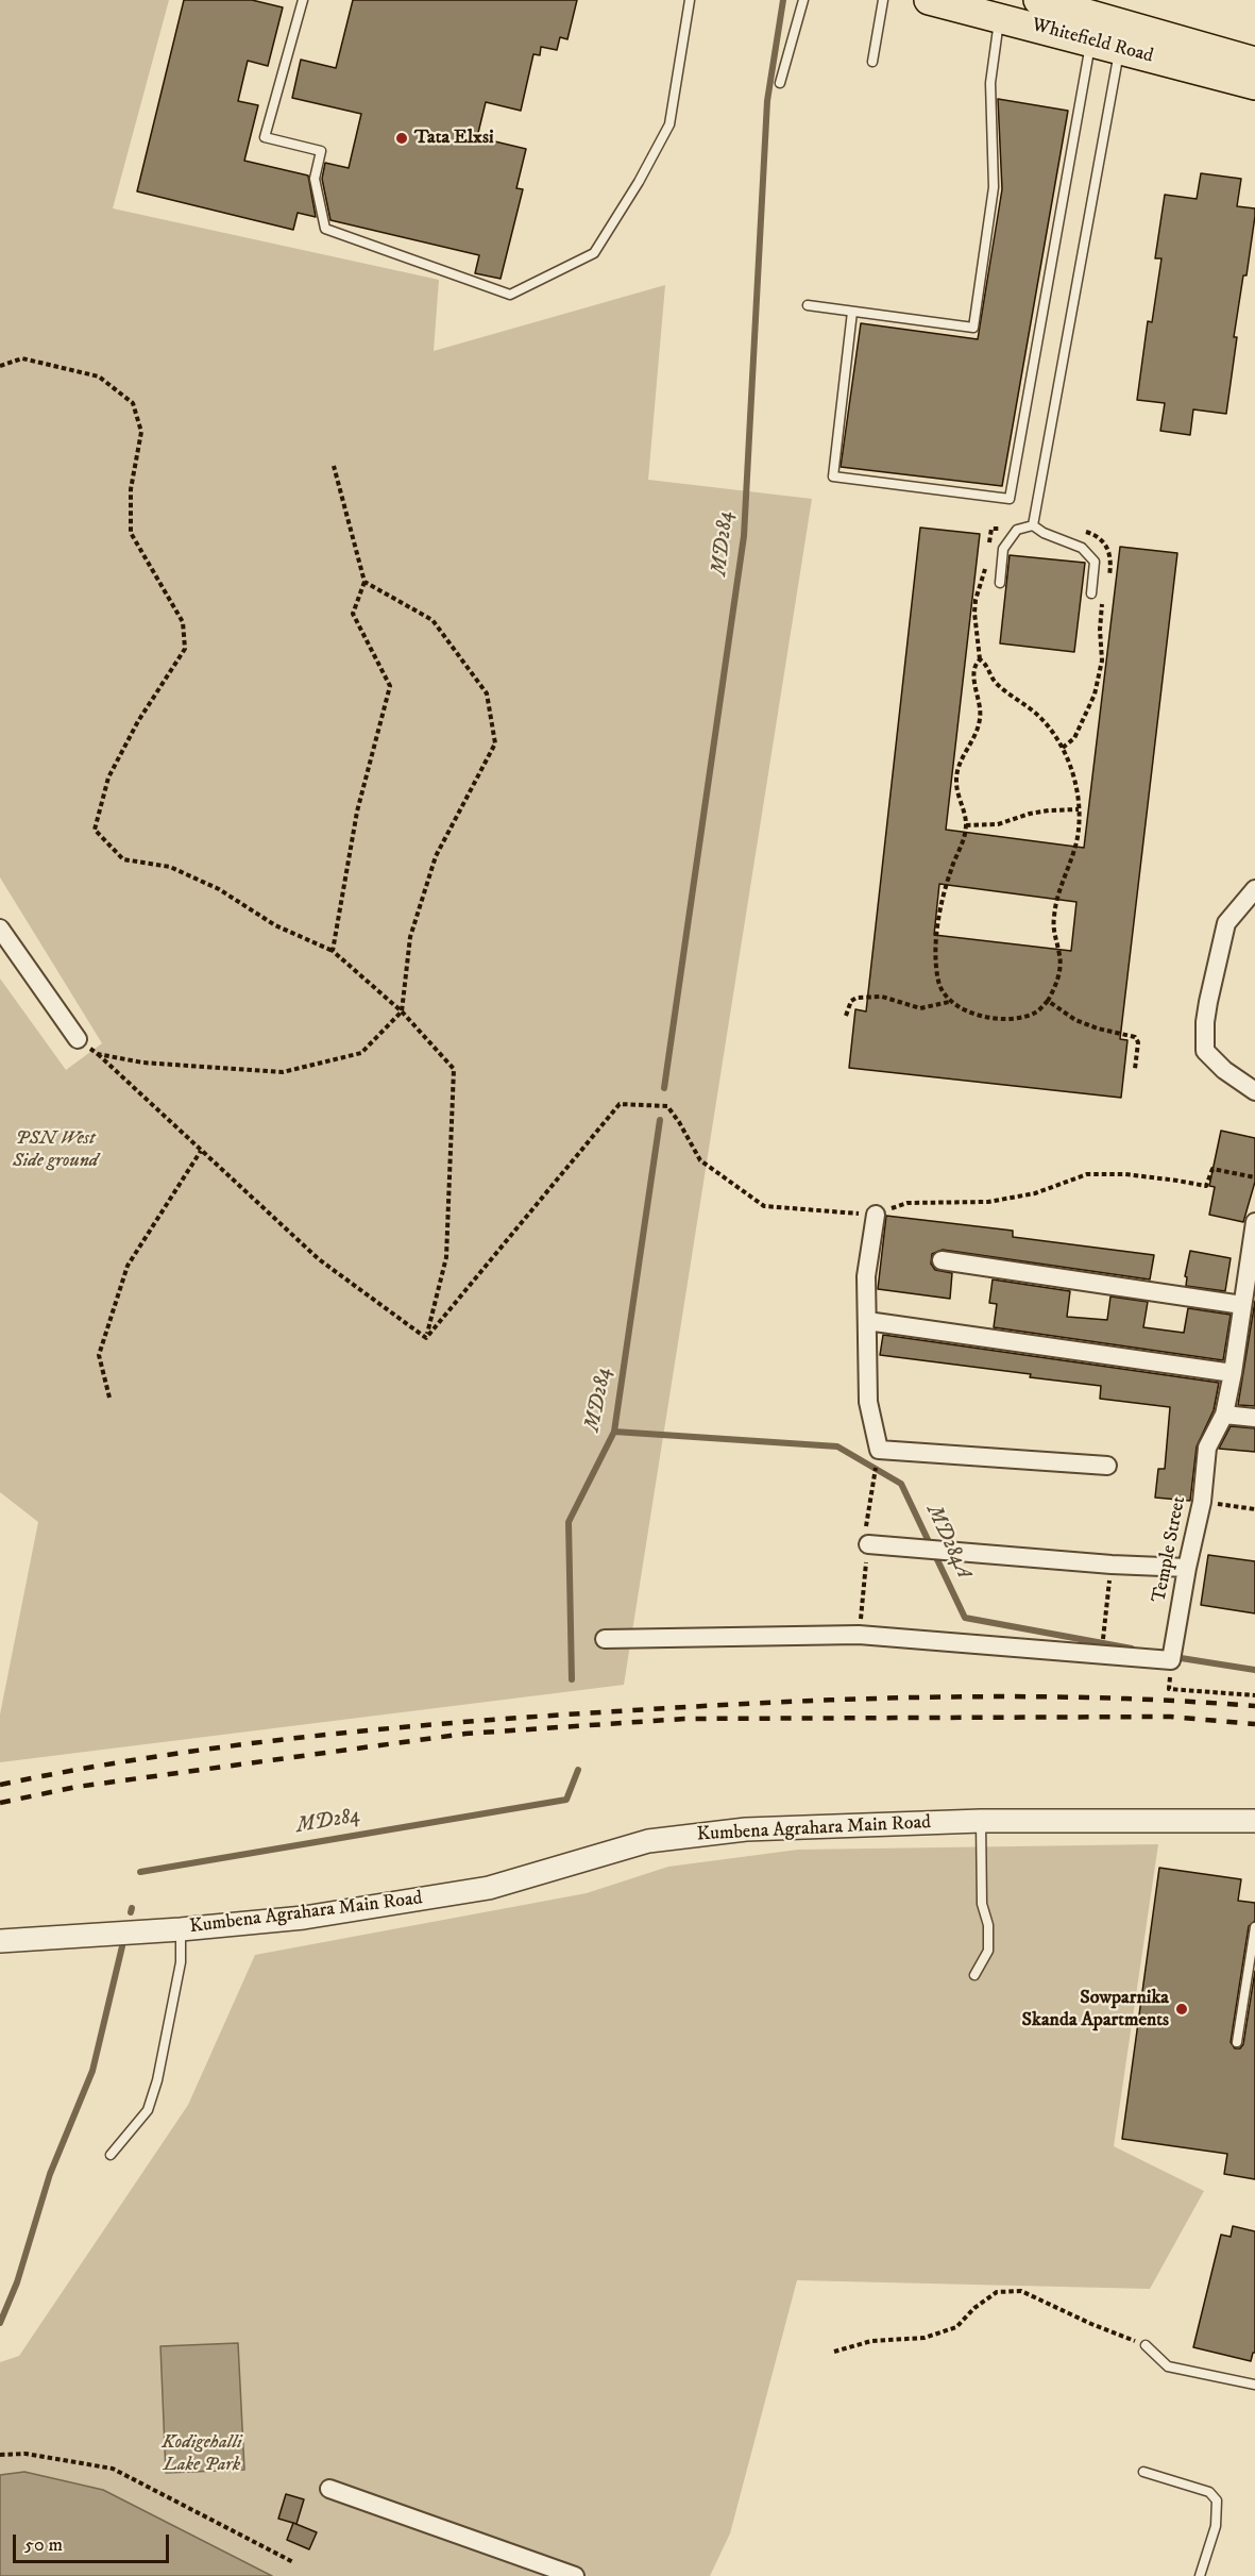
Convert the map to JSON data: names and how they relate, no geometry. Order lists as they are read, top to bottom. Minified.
{"streets":{"main road":["Whitefield Road"],"street":["Temple Street","Kumbena Agrahara Main Road"]},"water":["MD284","MD284A"],"parks":["PSN West Side ground","Kodigehalli Lake Park"],"places":["Tata Elxsi","Sowparnika Skanda Apartments"],"scale_bar":"50 m"}
